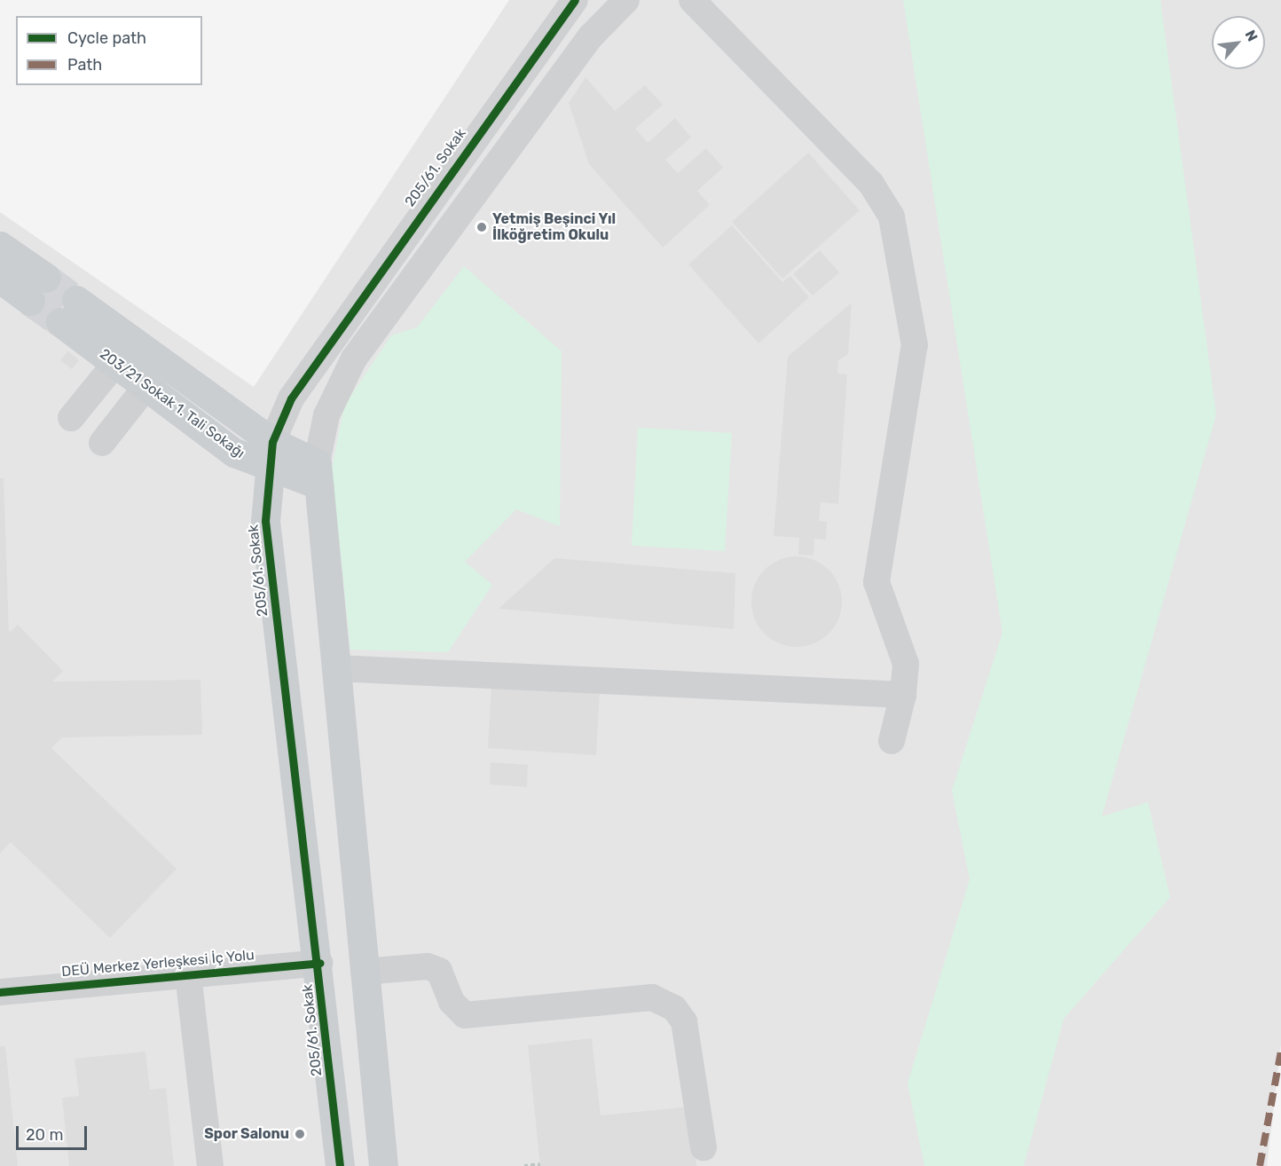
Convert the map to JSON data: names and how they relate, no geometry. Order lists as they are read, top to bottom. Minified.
{"streets":{"main road":["205/61. Sokak","203/21 Sokak 1. Tali Sokağı"],"street":["DEÜ Merkez Yerleşkesi İç Yolu"]},"crossings":[["205/61. Sokak","203/21 Sokak 1. Tali Sokağı"],["205/61. Sokak","DEÜ Merkez Yerleşkesi İç Yolu"]],"places":["Yetmiş Beşinci Yıl İlköğretim Okulu","Spor Salonu"],"legend":["Cycle path","Path"],"scale_bar":"20 m","north":"top right"}
